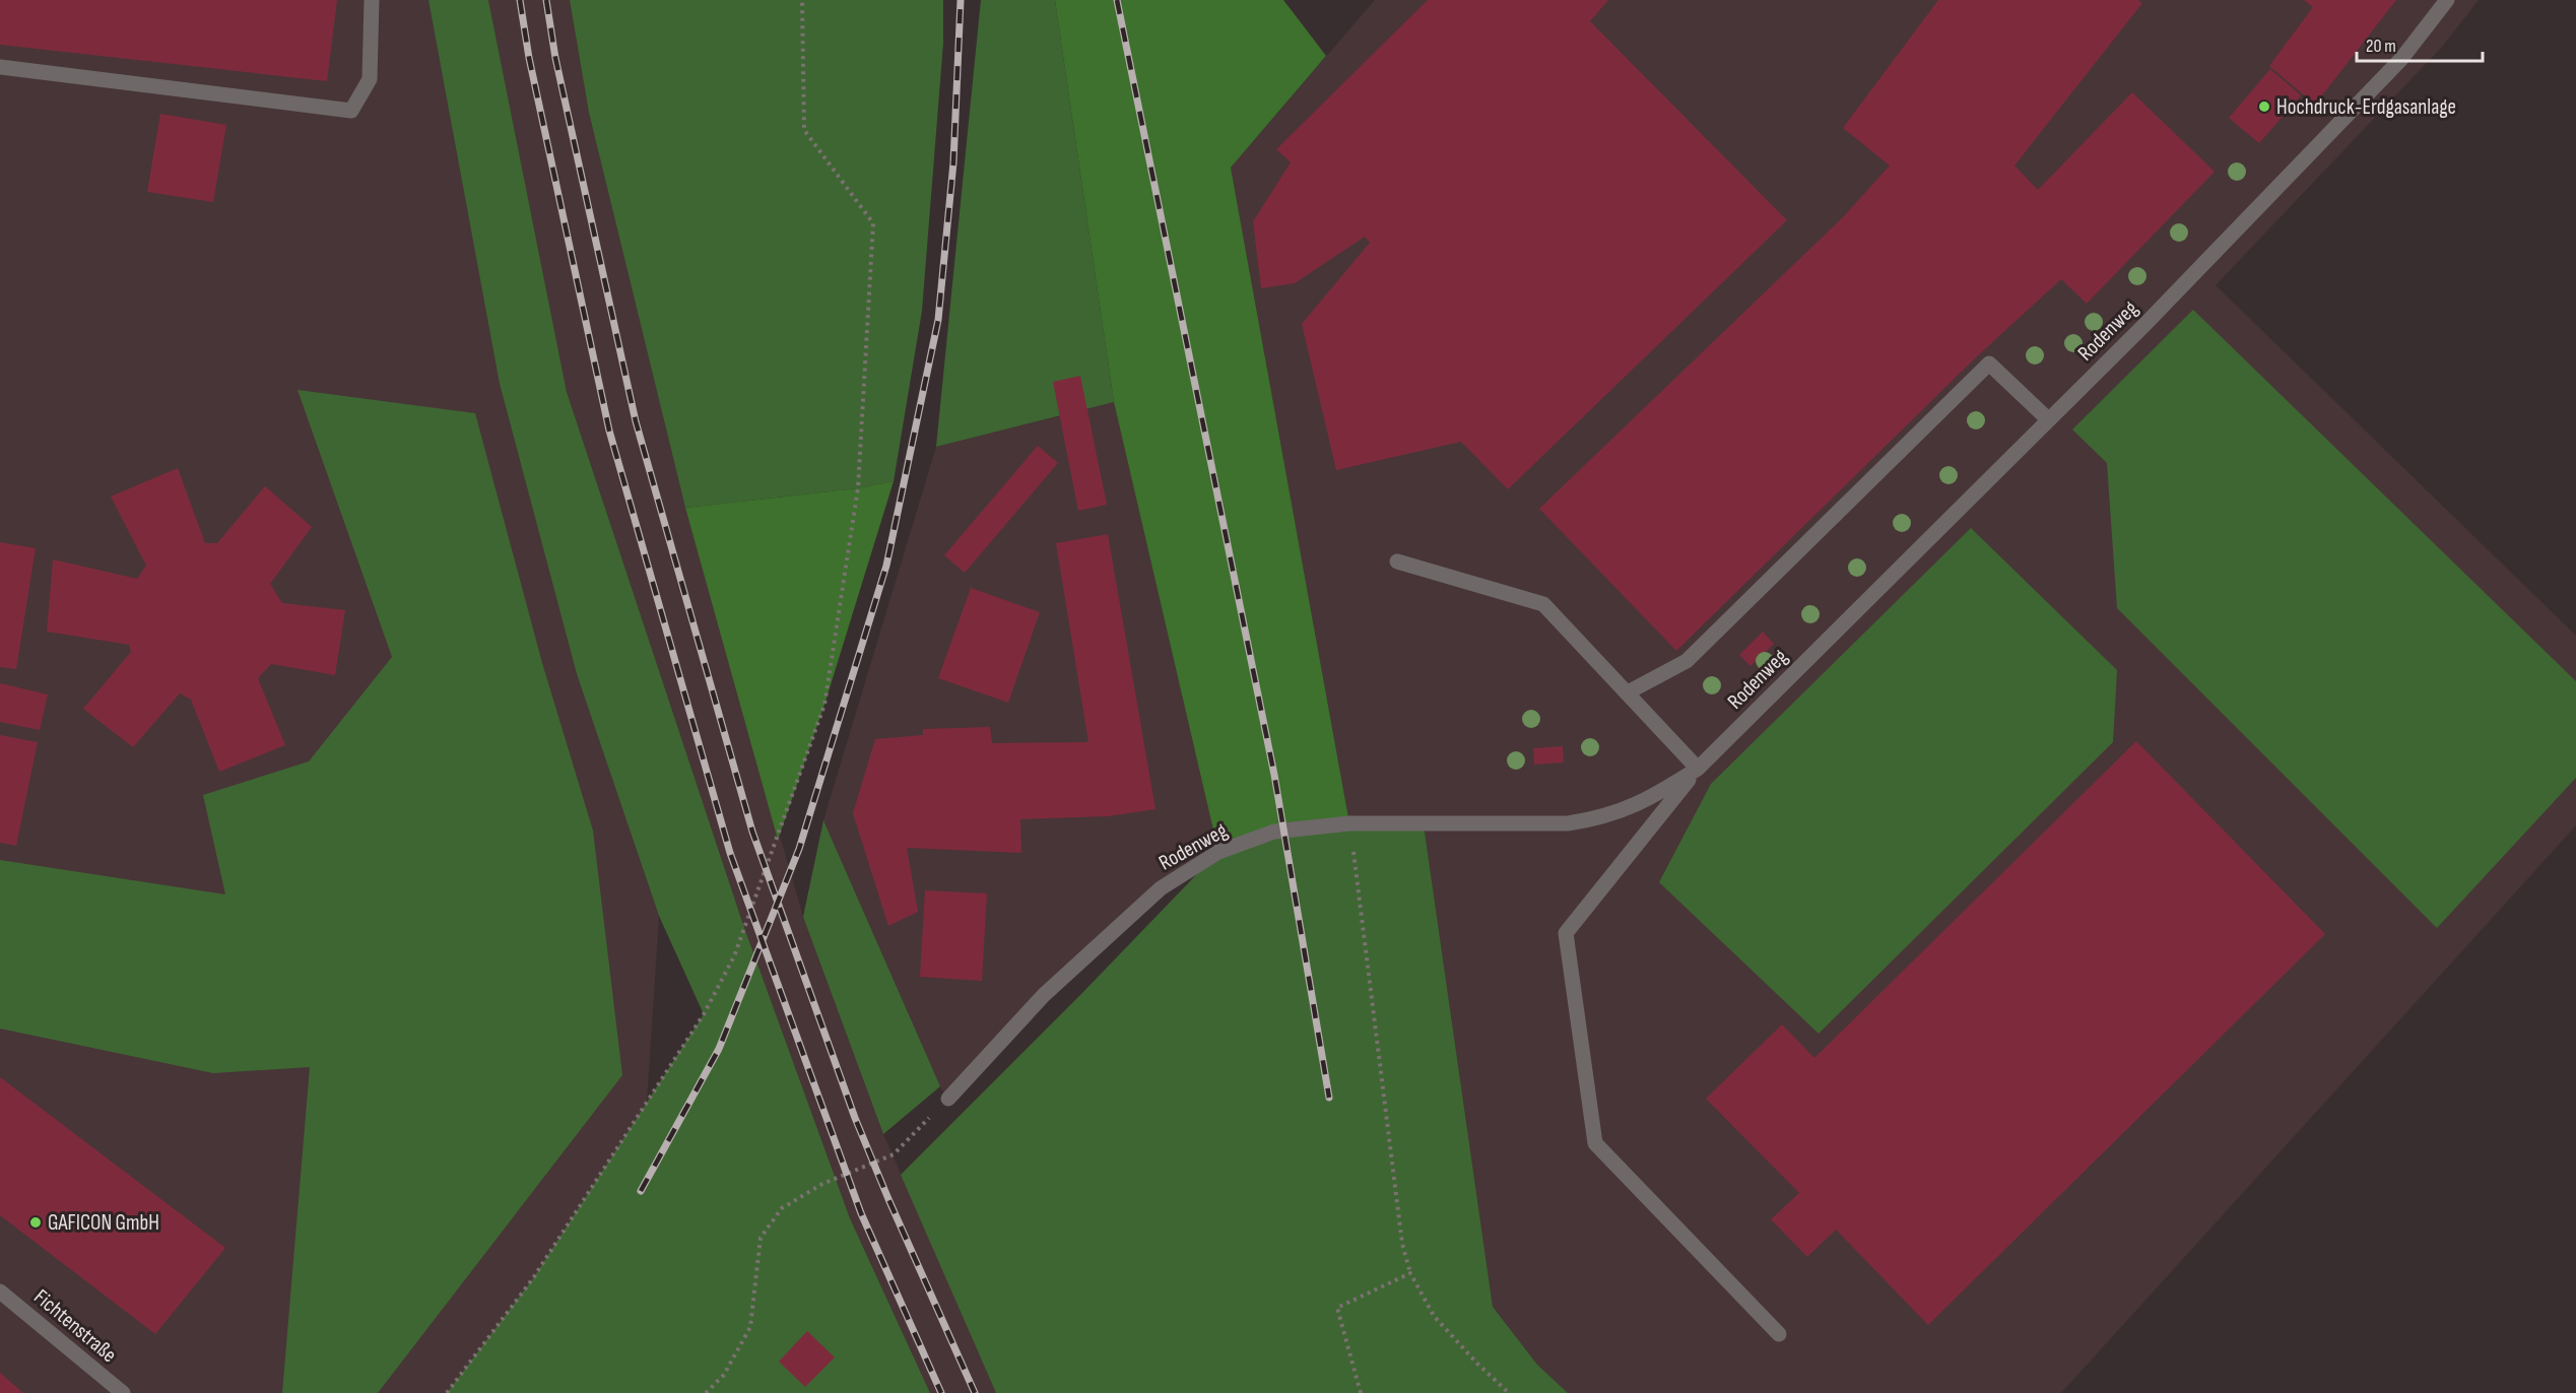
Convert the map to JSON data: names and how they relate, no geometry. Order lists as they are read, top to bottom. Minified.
{"streets":{"street":["Rodenweg","Fichtenstraße"]},"places":["Hochdruck-Erdgasanlage","GAFICON GmbH"],"scale_bar":"20 m"}
